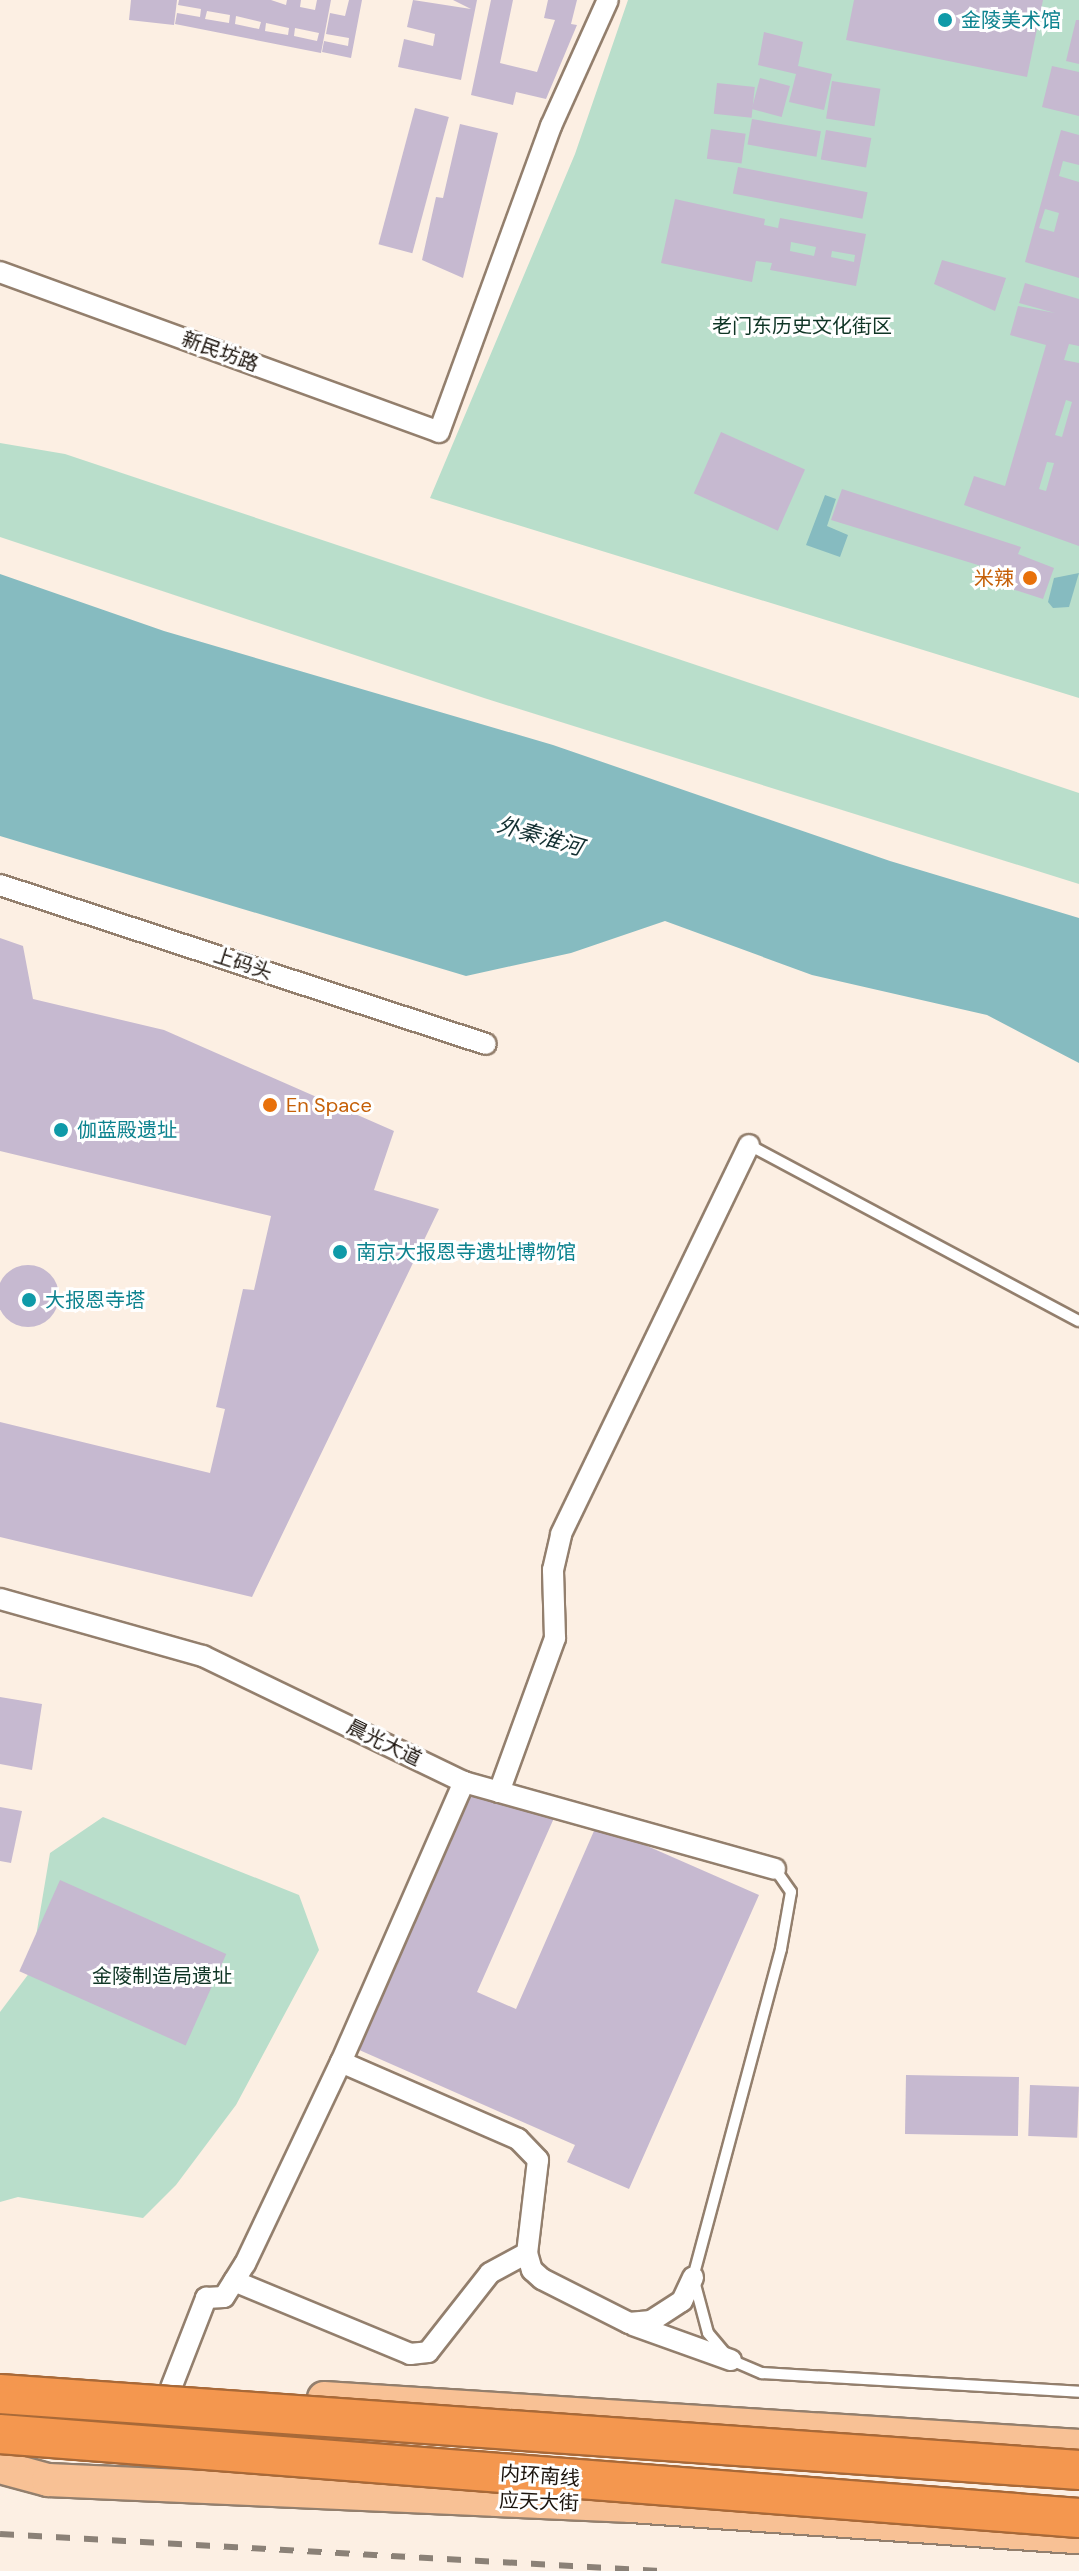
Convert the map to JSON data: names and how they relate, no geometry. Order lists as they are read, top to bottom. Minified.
{"streets":{"highway":["内环南线"],"main road":["应天大街"],"street":["新民坊路","上码头","晨光大道"]},"water":["外秦淮河"],"parks":["老门东历史文化街区","金陵制造局遗址"],"places":["金陵美术馆","米辣","En Space","伽蓝殿遗址","南京大报恩寺遗址博物馆","大报恩寺塔"]}
